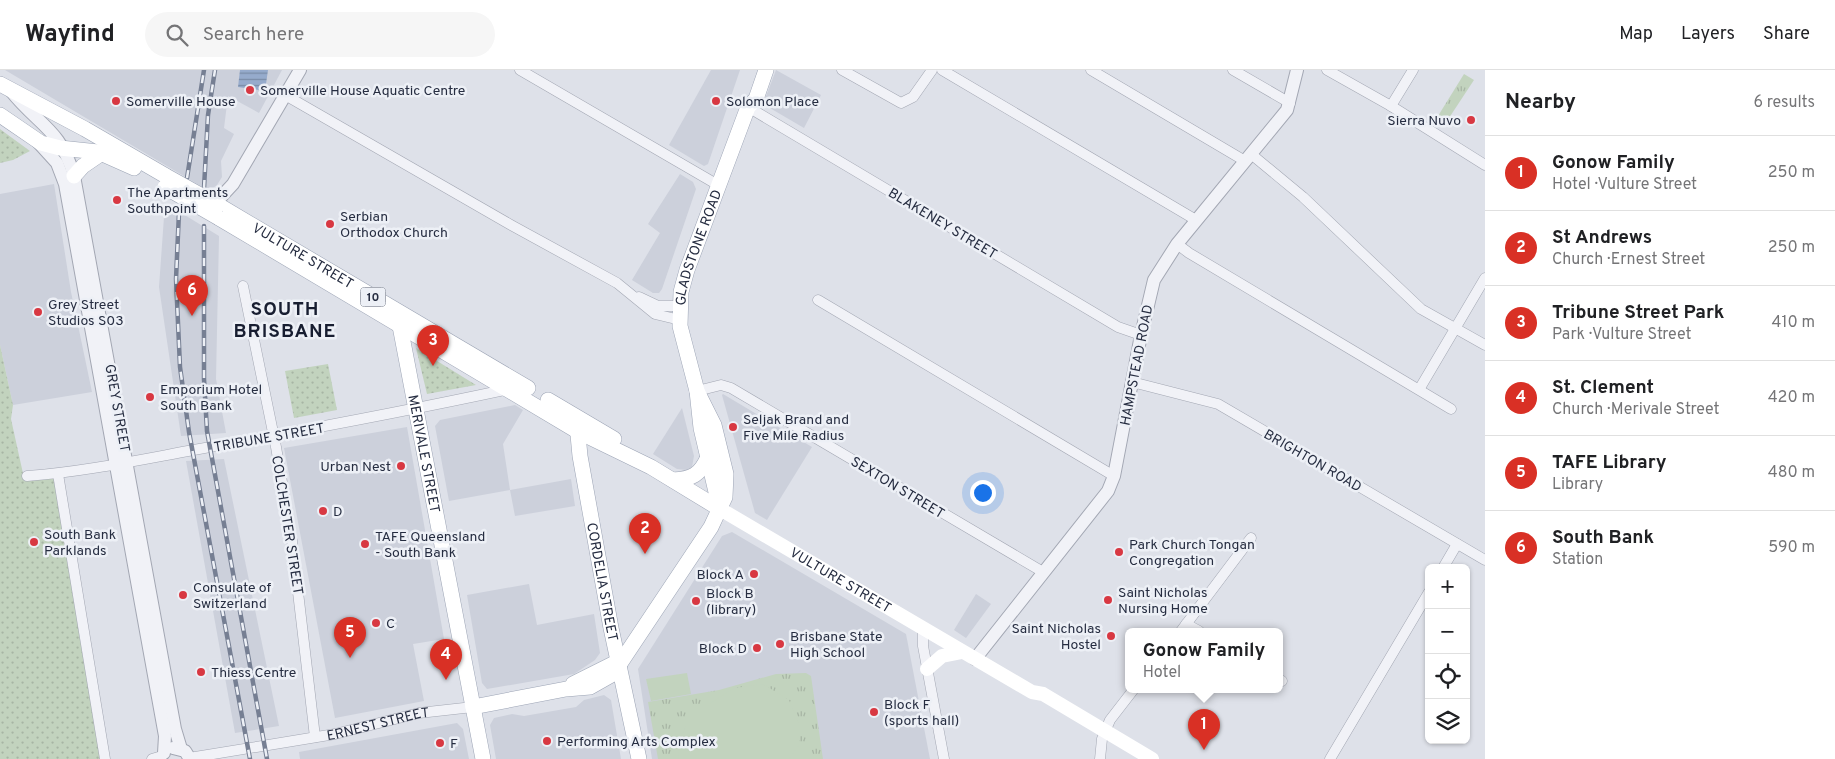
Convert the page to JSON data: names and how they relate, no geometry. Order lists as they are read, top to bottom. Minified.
{"streets":{"main road":["GLADSTONE ROAD","VULTURE STREET","10","MERIVALE STREET","CORDELIA STREET","ERNEST STREET"],"street":["BLAKENEY STREET","HAMPSTEAD ROAD","GREY STREET","TRIBUNE STREET","BRIGHTON ROAD","SEXTON STREET","COLCHESTER STREET"]},"crossings":[["BLAKENEY STREET","GLADSTONE ROAD"],["BLAKENEY STREET","HAMPSTEAD ROAD"],["GLADSTONE ROAD","VULTURE STREET"],["GLADSTONE ROAD","SEXTON STREET"],["GLADSTONE ROAD","ERNEST STREET"],["VULTURE STREET","HAMPSTEAD ROAD"],["VULTURE STREET","GREY STREET"],["VULTURE STREET","TRIBUNE STREET"],["VULTURE STREET","MERIVALE STREET"],["VULTURE STREET","CORDELIA STREET"],["VULTURE STREET","ERNEST STREET"],["HAMPSTEAD ROAD","BRIGHTON ROAD"],["HAMPSTEAD ROAD","SEXTON STREET"],["GREY STREET","TRIBUNE STREET"],["GREY STREET","ERNEST STREET"],["TRIBUNE STREET","MERIVALE STREET"],["TRIBUNE STREET","COLCHESTER STREET"],["MERIVALE STREET","ERNEST STREET"],["COLCHESTER STREET","ERNEST STREET"],["CORDELIA STREET","ERNEST STREET"]],"districts":["SOUTH BRISBANE"],"places":["Somerville House Aquatic Centre","Somerville House","Solomon Place","Sierra Nuvo","The Apartments Southpoint","Serbian Orthodox Church","Grey Street Studios S03","Emporium Hotel South Bank","Seljak Brand and Five Mile Radius","Urban Nest","D","South Bank Parklands","TAFE Queensland - South Bank","Park Church Tongan Congregation","Block A","Consulate of Switzerland","Saint Nicholas Nursing Home","Block B (library)","C","Saint Nicholas Hostel","Brisbane State High School","Block D","Thiess Centre","Block F (sports hall)","Performing Arts Complex","F"],"page":{"header":"Wayfind","search":"Search here","nav":["Map","Layers","Share"],"heading":["Nearby","6 results"],"list":[{"mark":"1","name":"Gonow Family","note":"Hotel · Vulture Street","value":"250 m"},{"mark":"2","name":"St Andrews","note":"Church · Ernest Street","value":"250 m"},{"mark":"3","name":"Tribune Street Park","note":"Park · Vulture Street","value":"410 m"},{"mark":"4","name":"St. Clement","note":"Church · Merivale Street","value":"420 m"},{"mark":"5","name":"TAFE Library","note":"Library","value":"480 m"},{"mark":"6","name":"South Bank","note":"Station","value":"590 m"}],"pins":["6","3","2","5","4","1"],"map_buttons":["+","−"],"popup":["Gonow Family","Hotel"]}}
